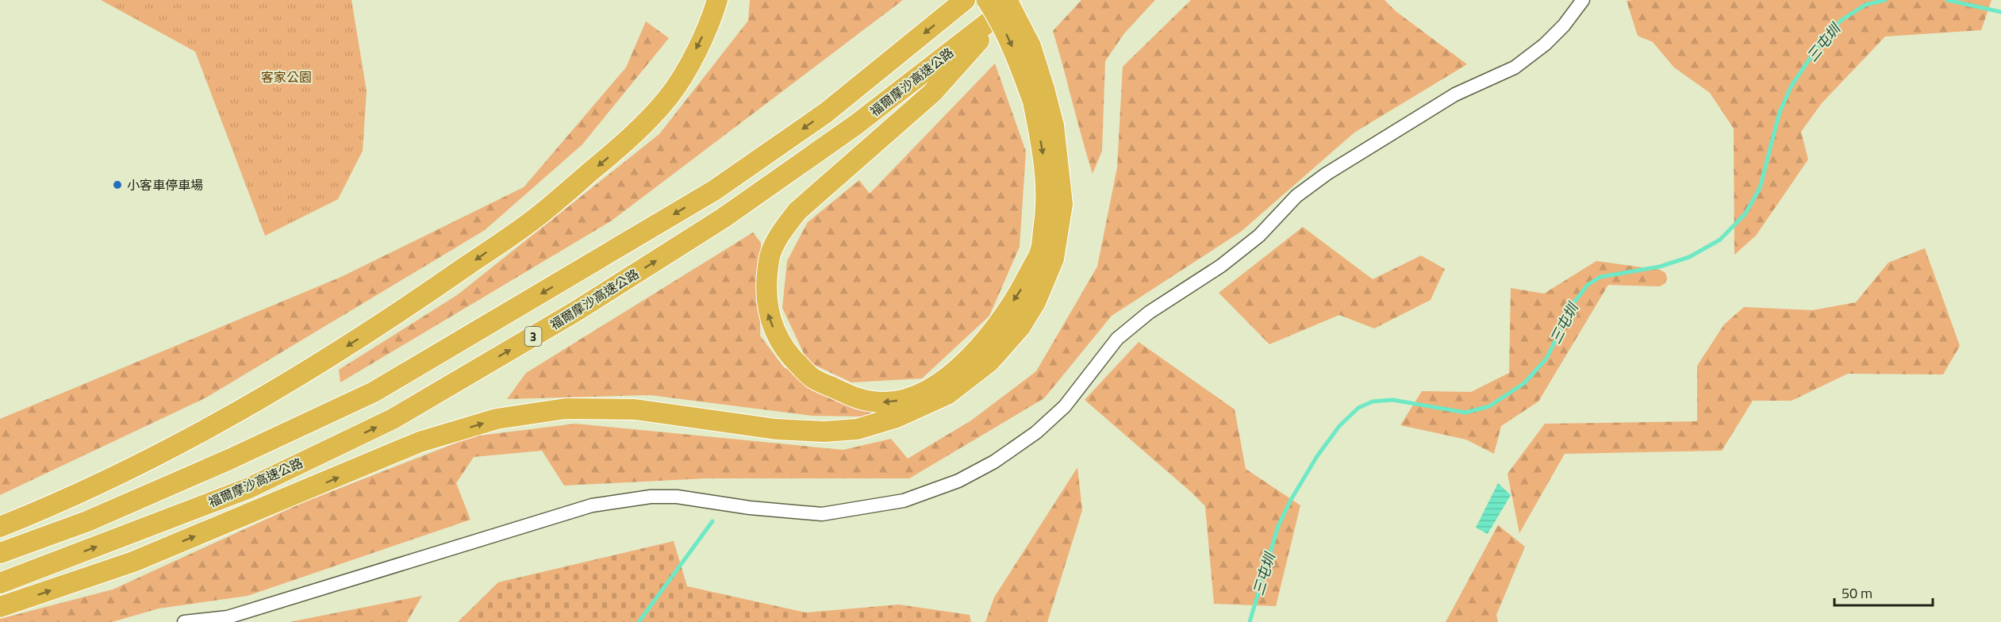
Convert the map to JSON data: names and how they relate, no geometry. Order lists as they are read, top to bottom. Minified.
{"streets":{"highway":["福爾摩沙高速公路","3"]},"water":["三屯圳"],"parks":["客家公園"],"places":["小客車停車場"],"scale_bar":"50 m"}
